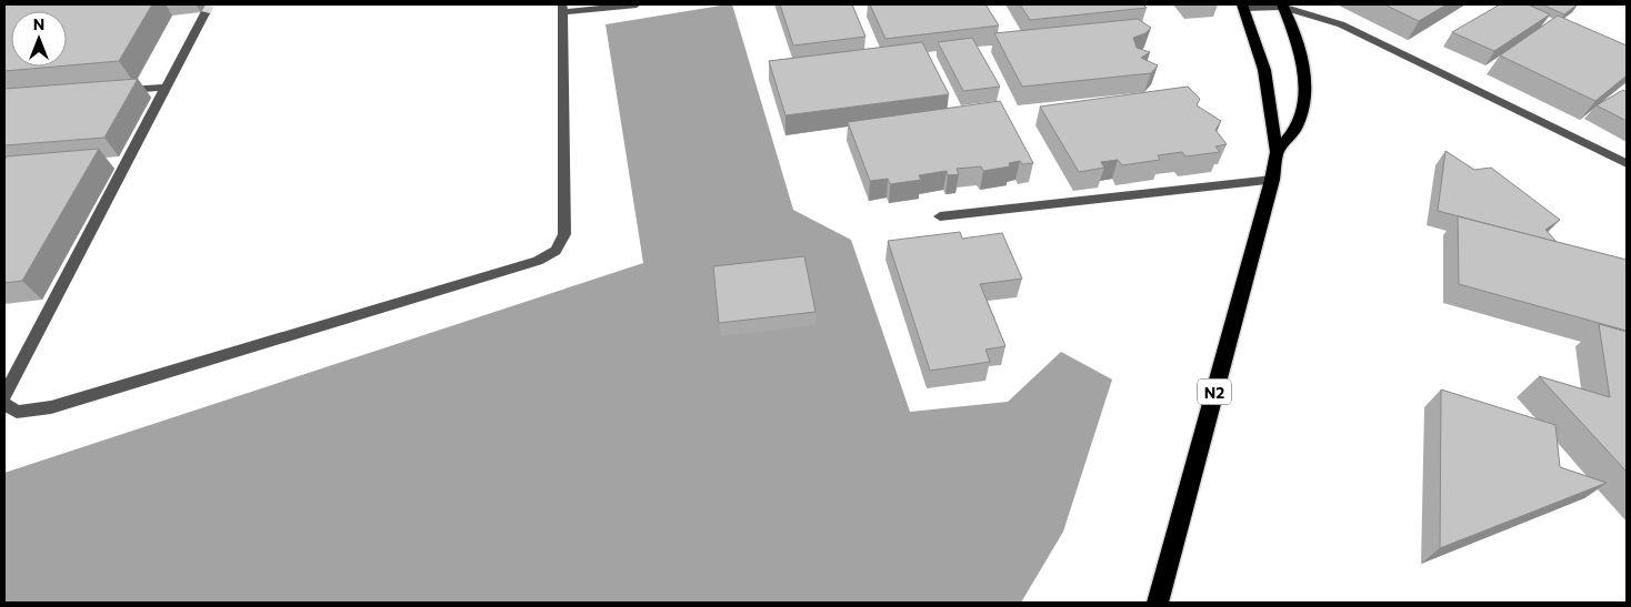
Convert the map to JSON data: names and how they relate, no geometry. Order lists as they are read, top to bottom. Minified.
{"streets":{"highway":["N2"]},"north":"top"}
